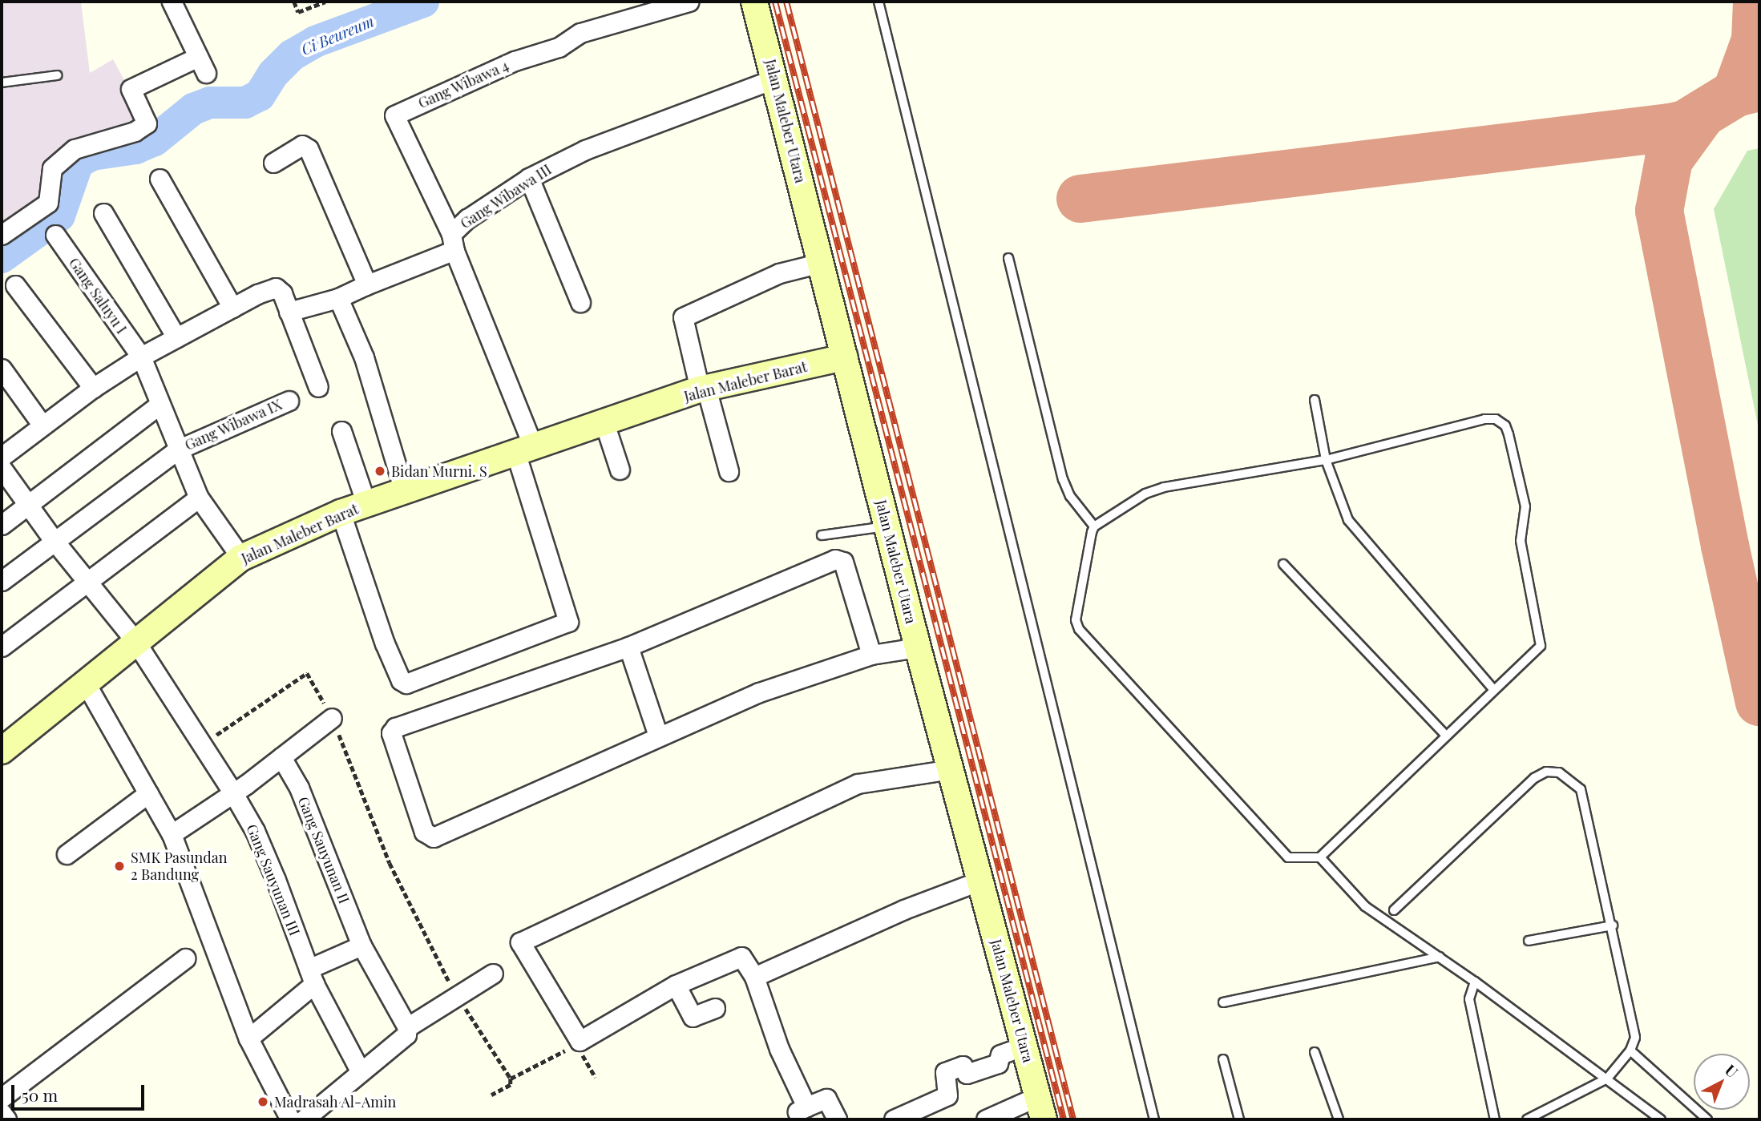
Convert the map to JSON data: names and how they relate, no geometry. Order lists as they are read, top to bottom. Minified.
{"streets":{"street":["Gang Wibawa 4","Jalan Maleber Utara","Gang Wibawa III","Gang Saluyu I","Jalan Maleber Barat","Gang Wibawa IX","Gang Sauyunan II","Gang Sauyunan III"]},"crossings":[["Gang Wibawa 4","Gang Wibawa III"],["Jalan Maleber Utara","Gang Wibawa III"],["Jalan Maleber Utara","Jalan Maleber Barat"],["Gang Saluyu I","Jalan Maleber Barat"],["Gang Saluyu I","Gang Wibawa IX"],["Jalan Maleber Barat","Gang Sauyunan III"],["Gang Wibawa IX","Gang Sauyunan III"]],"water":["Ci Beureum"],"places":["Bidan Murni. S","SMK Pasundan 2 Bandung","Madrasah Al-Amin"],"scale_bar":"50 m","north":"top right"}
